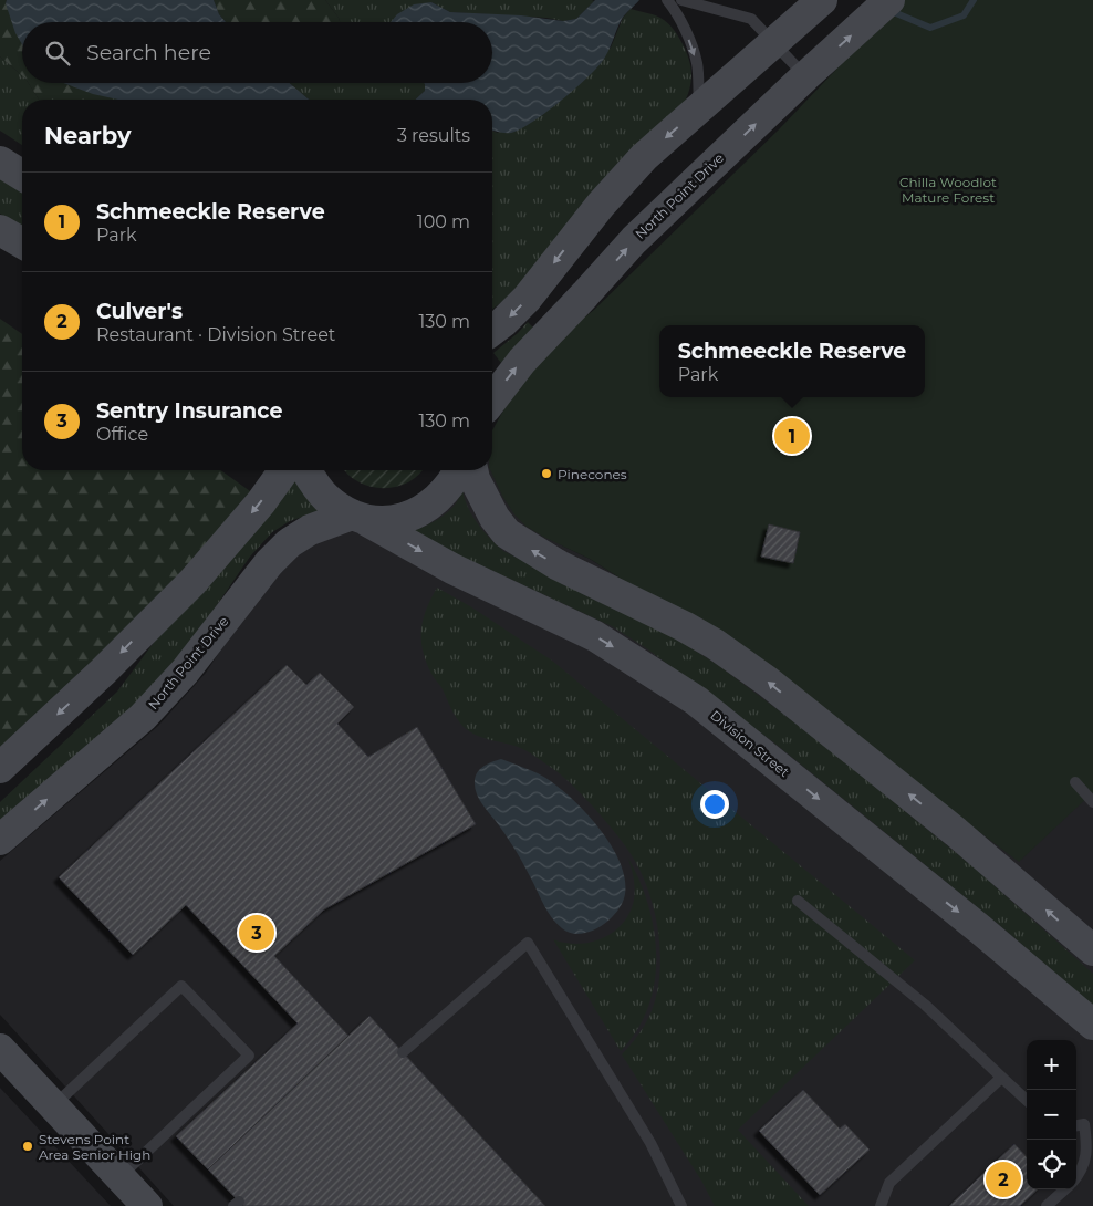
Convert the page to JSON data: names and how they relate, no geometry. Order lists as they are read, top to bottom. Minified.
{"streets":{"street":["North Point Drive","Division Street"]},"crossings":[["North Point Drive","Division Street"]],"parks":["Chilla Woodlot Mature Forest"],"places":["Pinecones","Stevens Point Area Senior High"],"page":{"search":"Search here","heading":["Nearby","3 results"],"list":[{"mark":"1","name":"Schmeeckle Reserve","note":"Park","value":"100 m"},{"mark":"2","name":"Culver's","note":"Restaurant · Division Street","value":"130 m"},{"mark":"3","name":"Sentry Insurance","note":"Office","value":"130 m"}],"popup":["Schmeeckle Reserve","Park"],"pins":["1","3","2"],"map_buttons":["+","−"]}}
